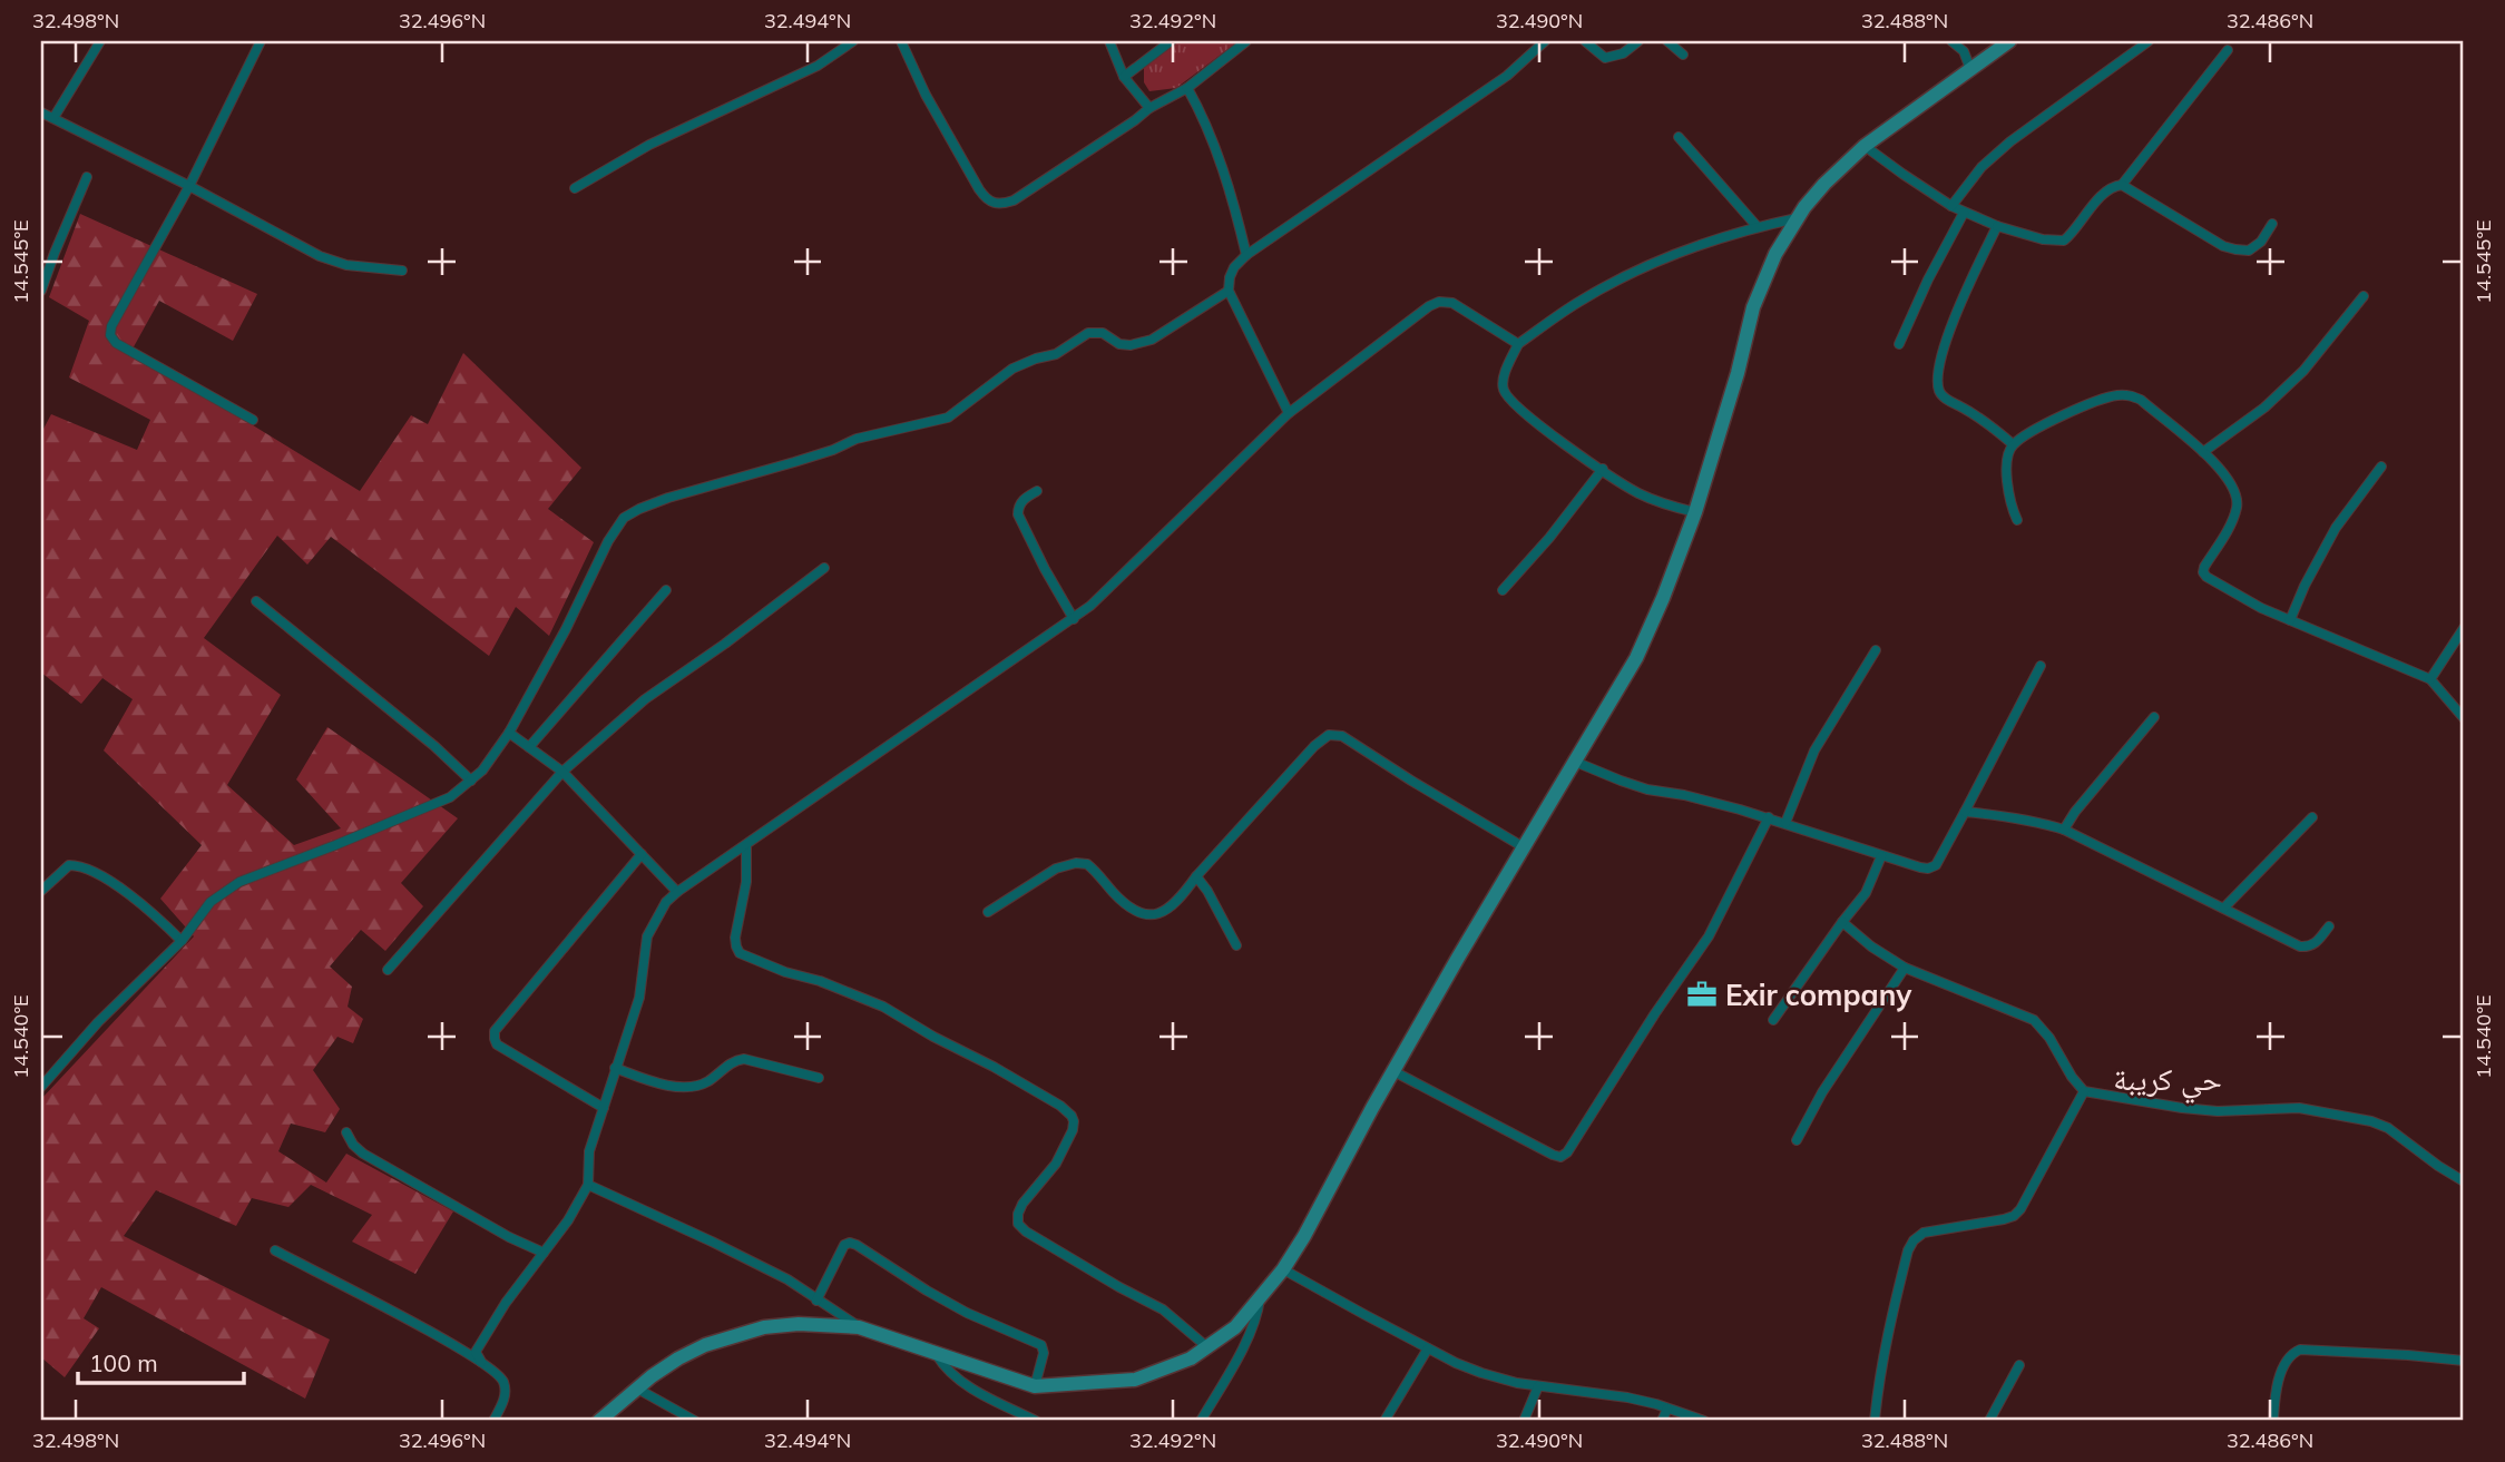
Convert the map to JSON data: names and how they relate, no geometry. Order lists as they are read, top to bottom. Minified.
{"districts":["حي كريبة"],"places":{"office":["Exir company"]},"scale_bar":"100 m","coordinates":["32.498°N","32.496°N","32.494°N","32.492°N","32.490°N","32.488°N","32.486°N","14.545°E","14.540°E"]}
